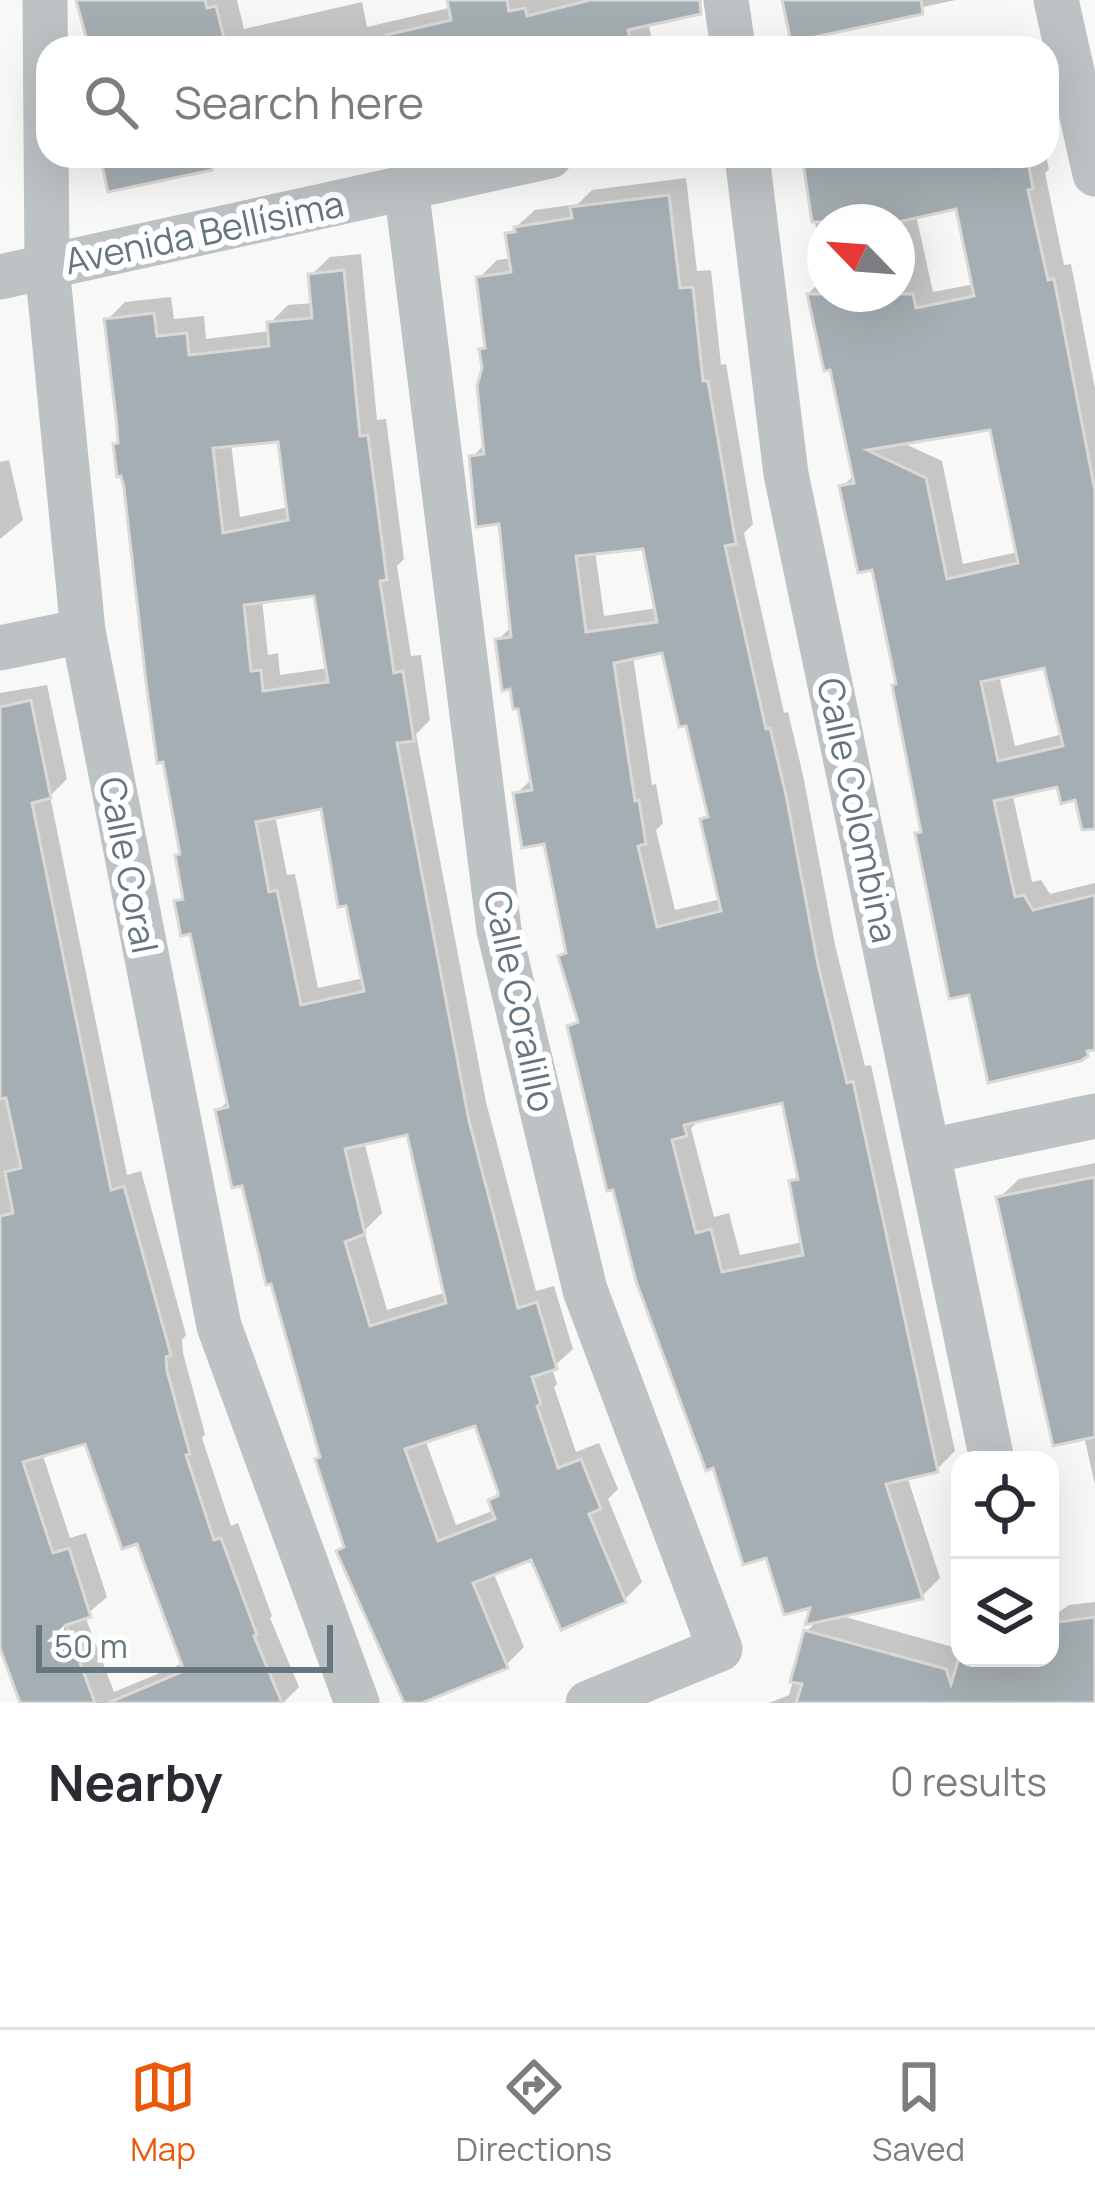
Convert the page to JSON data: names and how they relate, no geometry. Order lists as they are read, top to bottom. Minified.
{"streets":{"street":["Avenida Bellísima","Calle Colombina","Calle Coral","Calle Coralillo"]},"crossings":[["Avenida Bellísima","Calle Coral"],["Avenida Bellísima","Calle Coralillo"]],"scale_bar":"50 m","north":"top left","page":{"search":"Search here","scale":"50 m","heading":["Nearby","0 results"],"nav":["Map","Directions","Saved"]}}
